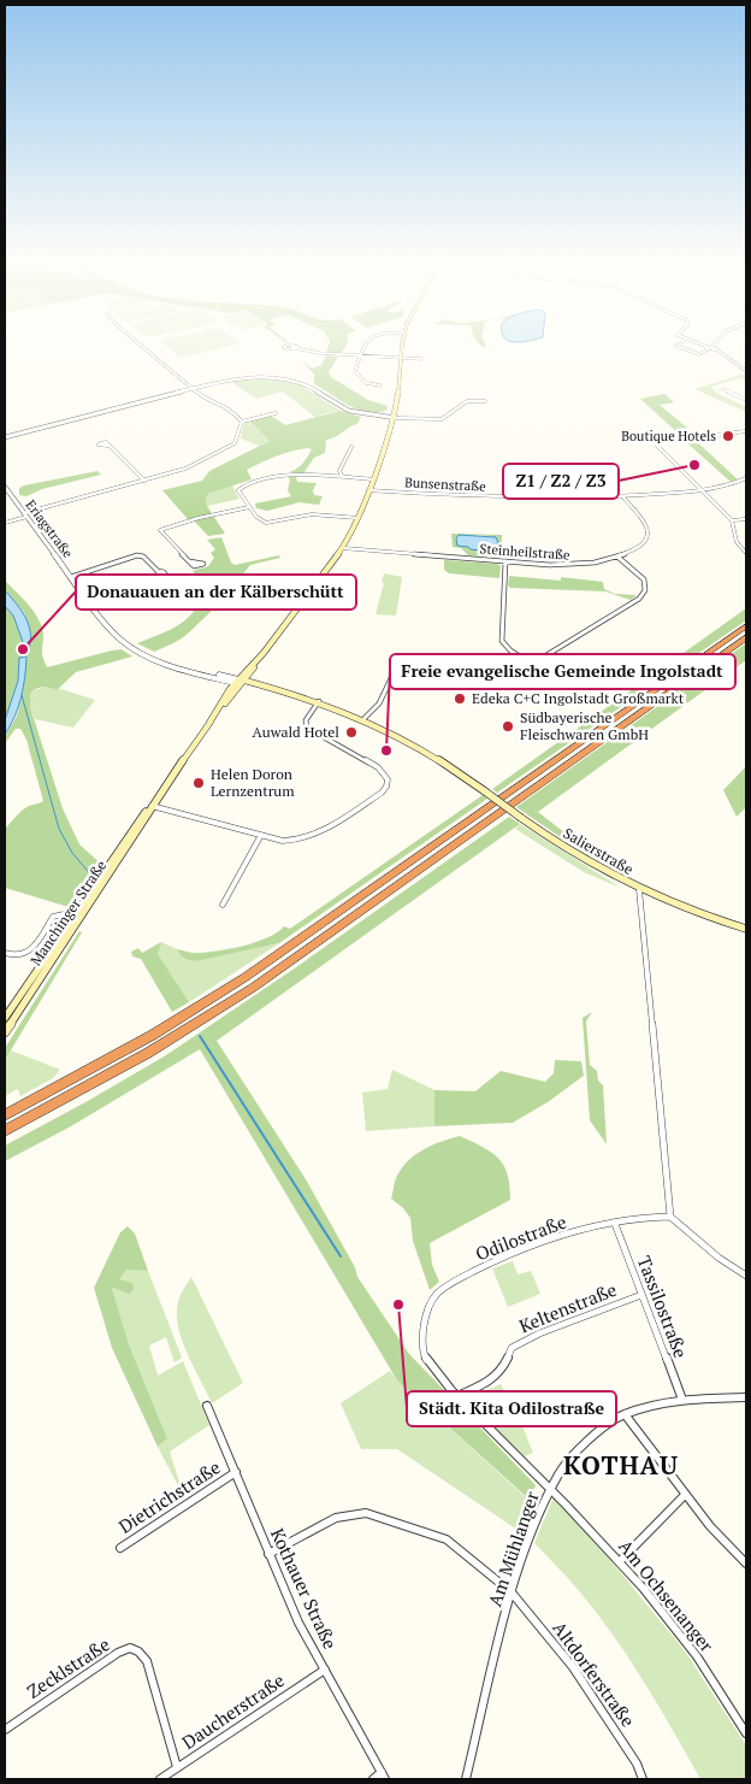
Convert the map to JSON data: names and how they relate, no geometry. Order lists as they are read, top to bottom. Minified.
{"streets":{"main road":["Salierstraße","Manchinger Straße"],"street":["Bunsenstraße","Eriagstraße","Steinheilstraße","Odilostraße","Tassilostraße","Keltenstraße","Dietrichstraße","Am Mühlanger","Kothauer Straße","Am Ochsenanger","Zecklstraße","Altdorferstraße","Daucherstraße"]},"crossings":[["Bunsenstraße","Steinheilstraße"],["Bunsenstraße","Manchinger Straße"],["Eriagstraße","Salierstraße"],["Eriagstraße","Manchinger Straße"],["Steinheilstraße","Manchinger Straße"],["Salierstraße","Manchinger Straße"],["Salierstraße","Odilostraße"],["Odilostraße","Tassilostraße"],["Odilostraße","Keltenstraße"],["Odilostraße","Am Mühlanger"],["Odilostraße","Am Ochsenanger"],["Tassilostraße","Keltenstraße"],["Tassilostraße","Am Mühlanger"],["Dietrichstraße","Kothauer Straße"],["Am Mühlanger","Am Ochsenanger"],["Am Mühlanger","Altdorferstraße"],["Kothauer Straße","Daucherstraße"],["Zecklstraße","Daucherstraße"]],"districts":["KOTHAU"],"places":["Boutique Hotels","Z1 / Z2 / Z3","Donauauen an der Kälberschütt","Edeka C+C Ingolstadt Großmarkt","Südbayerische Fleischwaren GmbH","Auwald Hotel","Freie evangelische Gemeinde Ingolstadt","Helen Doron Lernzentrum","Städt. Kita Odilostraße"]}
